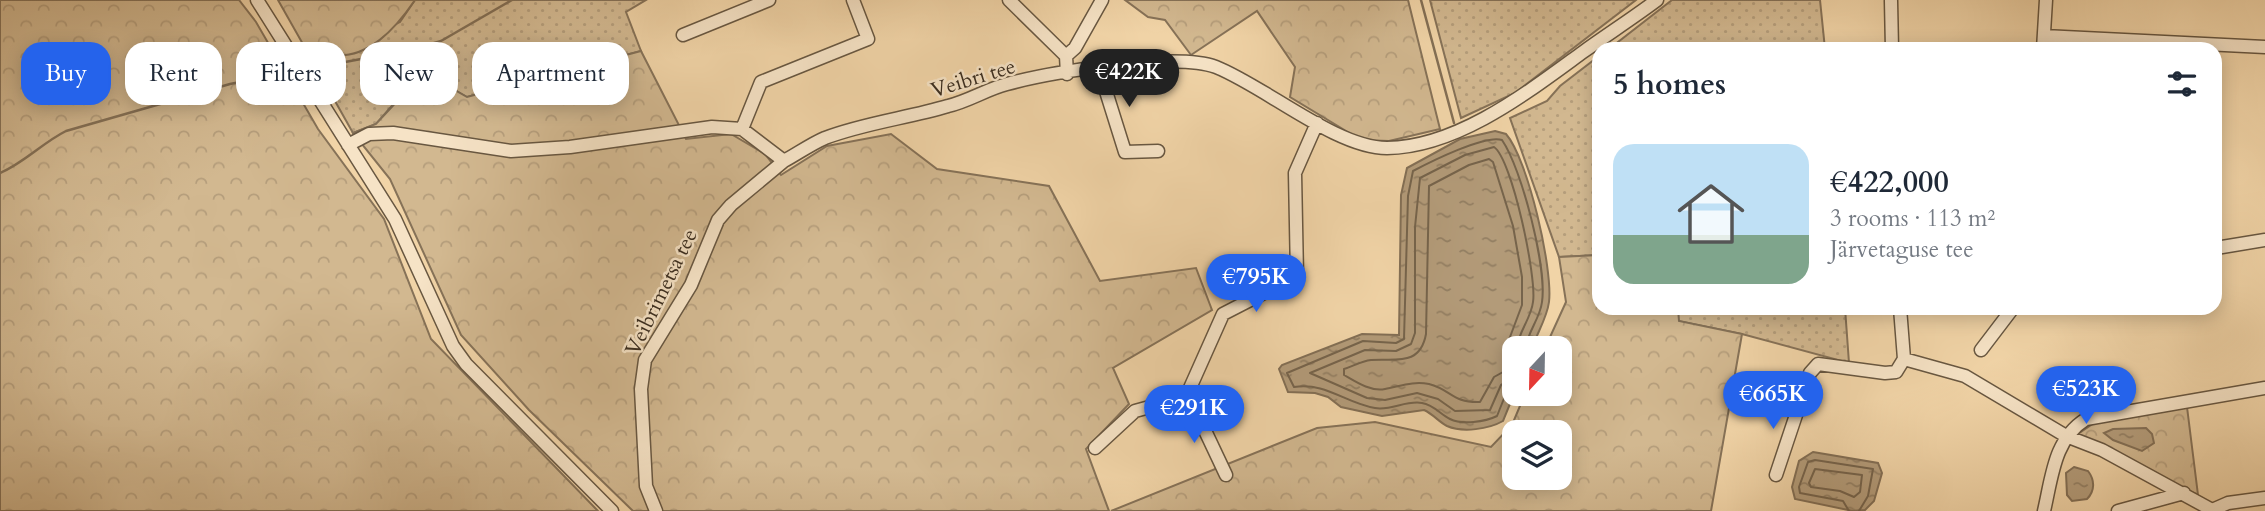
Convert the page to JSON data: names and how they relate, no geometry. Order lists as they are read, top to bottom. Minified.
{"streets":{"street":["Veibri tee","Veibrimetsa tee"]},"crossings":[["Veibri tee","Veibrimetsa tee"]],"north":"bottom","page":{"chip":["Buy","Rent","Filters","New","Apartment"],"heading":"5 homes","price":["€422K","€795K","€523K","€665K","€291K"],"list":[{"name":"€422,000","note":"3 rooms · 113 m² · Järvetaguse tee"}]}}
